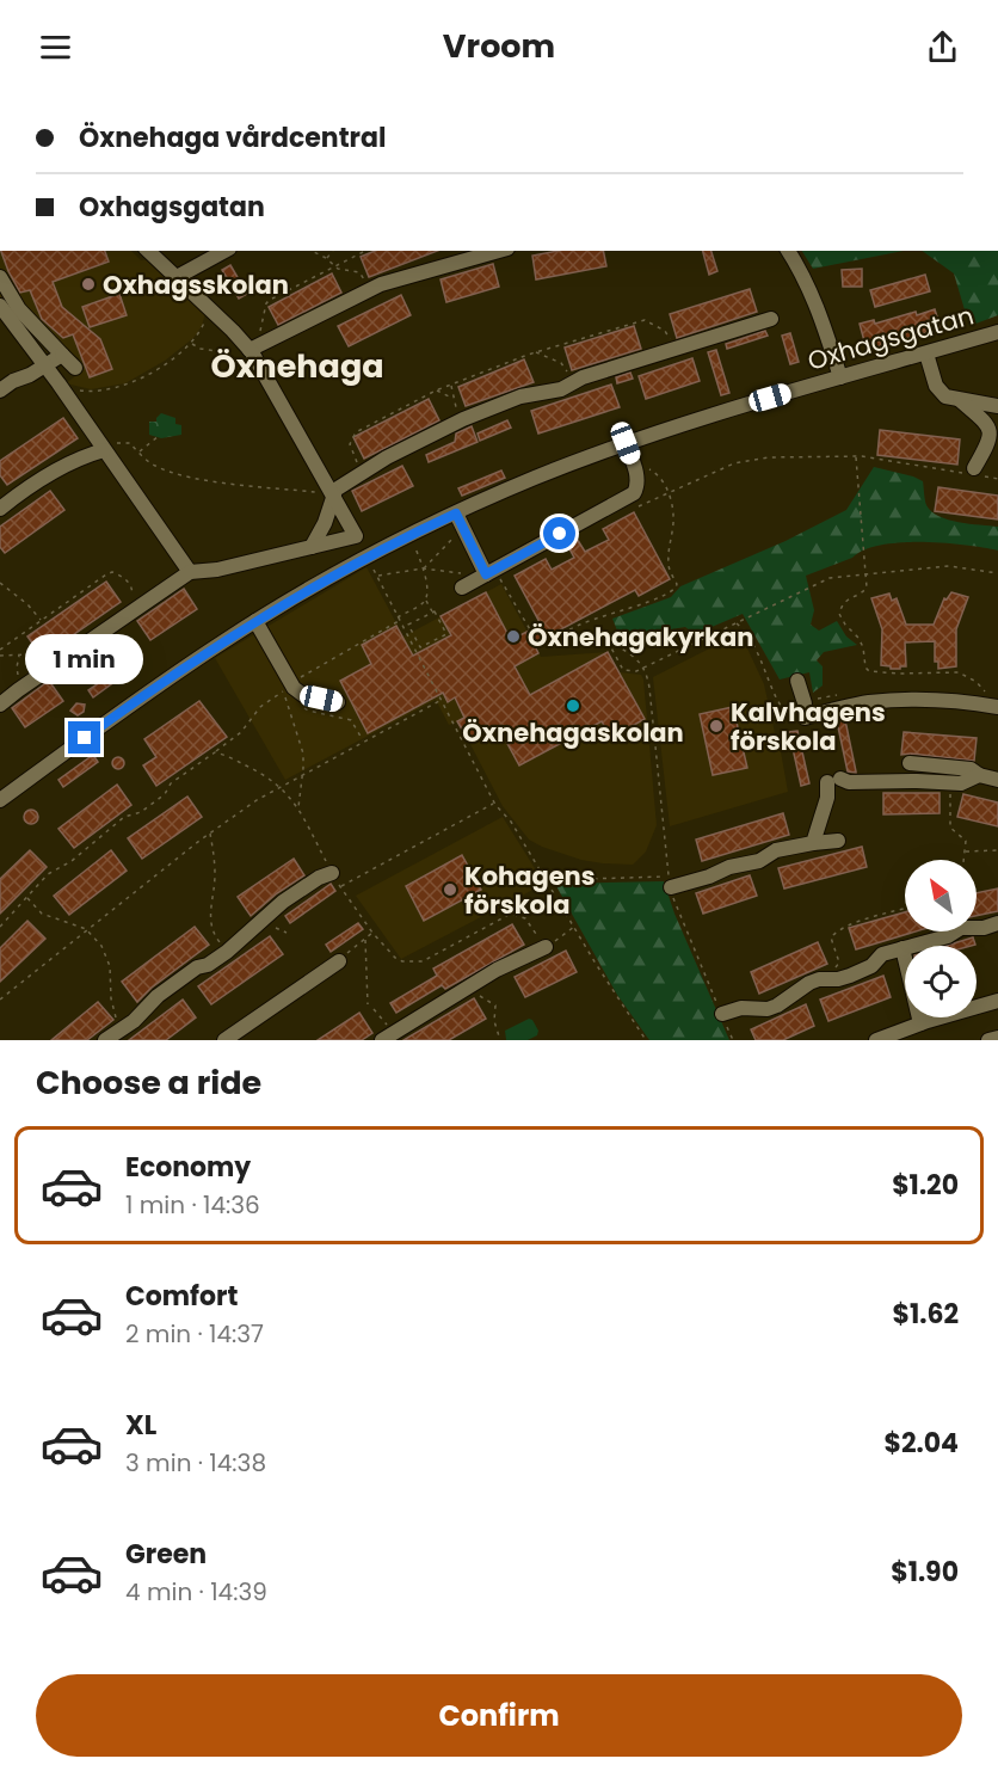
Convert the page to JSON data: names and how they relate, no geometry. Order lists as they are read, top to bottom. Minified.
{"streets":{"street":["Oxhagsgatan"]},"districts":["Öxnehaga"],"places":["Oxhagsskolan","Öxnehagakyrkan","Öxnehagaskolan","Kalvhagens förskola","Kohagens förskola"],"north":"top left","page":{"header":"Vroom","banner":["Öxnehaga vårdcentral","Oxhagsgatan"],"bubble":"1 min","heading":"Choose a ride","list":[{"name":"Economy","note":"1 min · 14:36","value":"$1.20"},{"name":"Comfort","note":"2 min · 14:37","value":"$1.62"},{"name":"XL","note":"3 min · 14:38","value":"$2.04"},{"name":"Green","note":"4 min · 14:39","value":"$1.90"}],"buttons":"Confirm"}}
